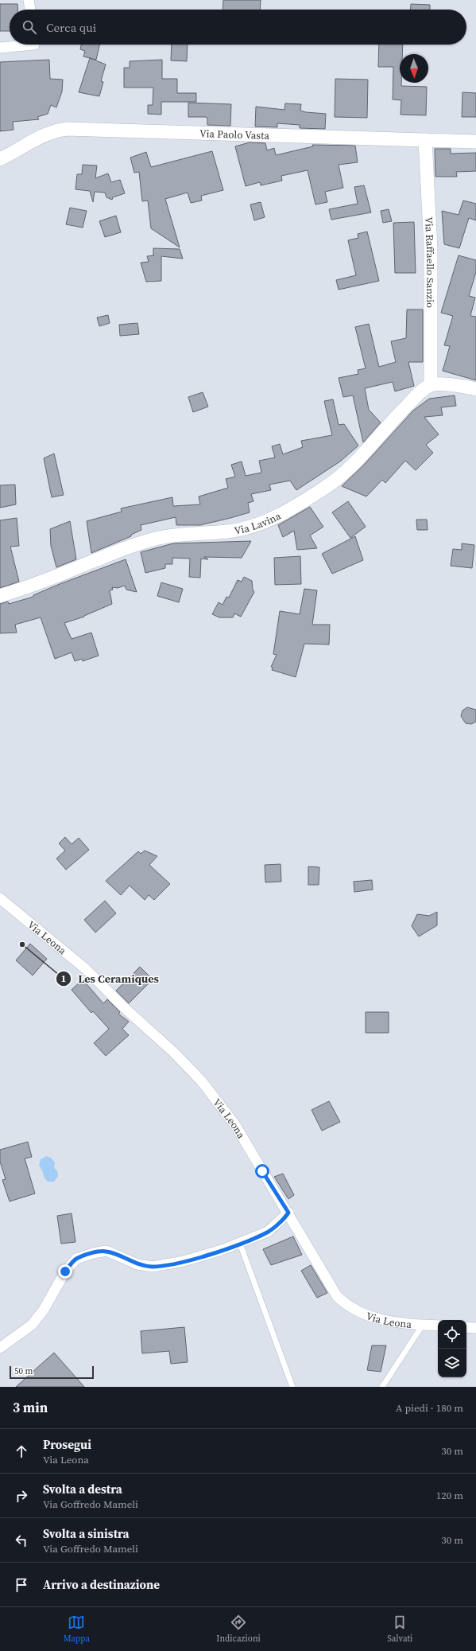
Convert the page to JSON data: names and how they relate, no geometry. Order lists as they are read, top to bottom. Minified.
{"streets":{"street":["Via Paolo Vasta","Via Raffaello Sanzio","Via Lavina","Via Leona"]},"crossings":[["Via Paolo Vasta","Via Raffaello Sanzio"],["Via Raffaello Sanzio","Via Lavina"]],"places":["Les Ceramiques"],"scale_bar":"50 m","north":"bottom","page":{"search":"Cerca qui","scale":"50 m","heading":["3 min","A piedi · 180 m"],"list":[["Prosegui","Via Leona","30 m"],["Svolta a destra","Via Goffredo Mameli","120 m"],["Svolta a sinistra","Via Goffredo Mameli","30 m"],"Arrivo a destinazione"],"nav":["Mappa","Indicazioni","Salvati"]}}
